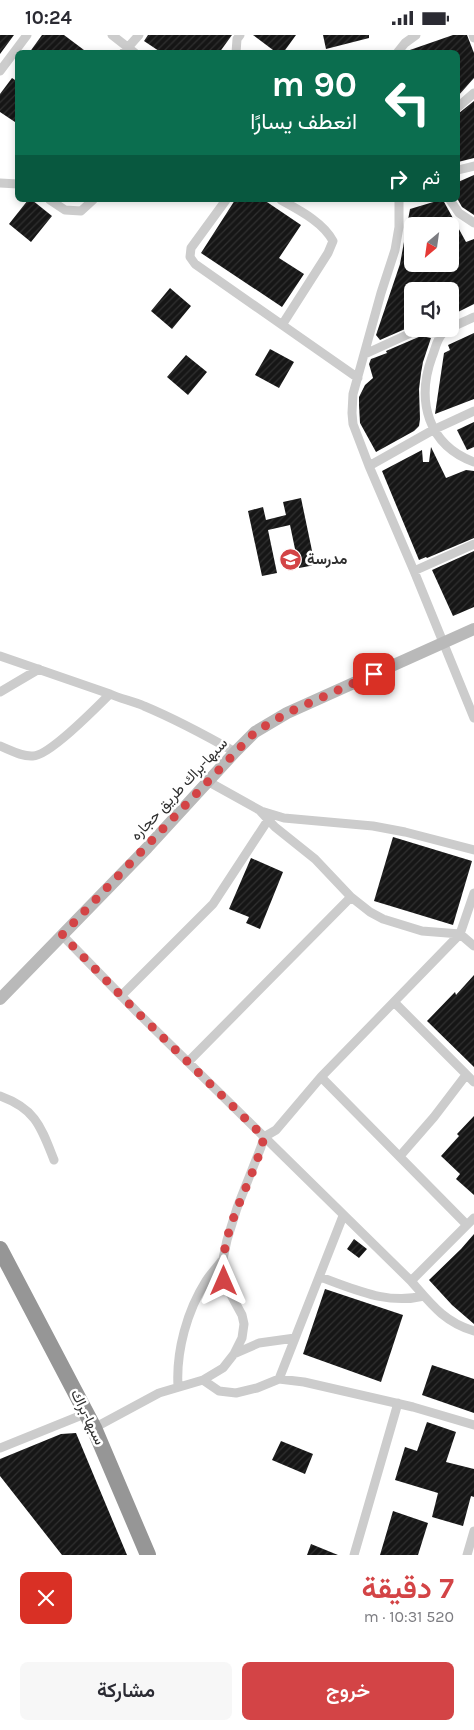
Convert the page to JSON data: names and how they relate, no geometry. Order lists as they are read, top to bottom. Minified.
{"streets":{"highway":["سبها-براك"],"main road":["سبها-براك طريق حجاره"]},"places":{"school or university":["مدرسة"]},"north":"bottom left","page":{"status":"10:24","turn":["90 m","انعطف يسارًا"],"then":"ثم","heading":["7 دقيقة","520 m · 10:31"],"buttons":["خروج","مشاركة"]}}
